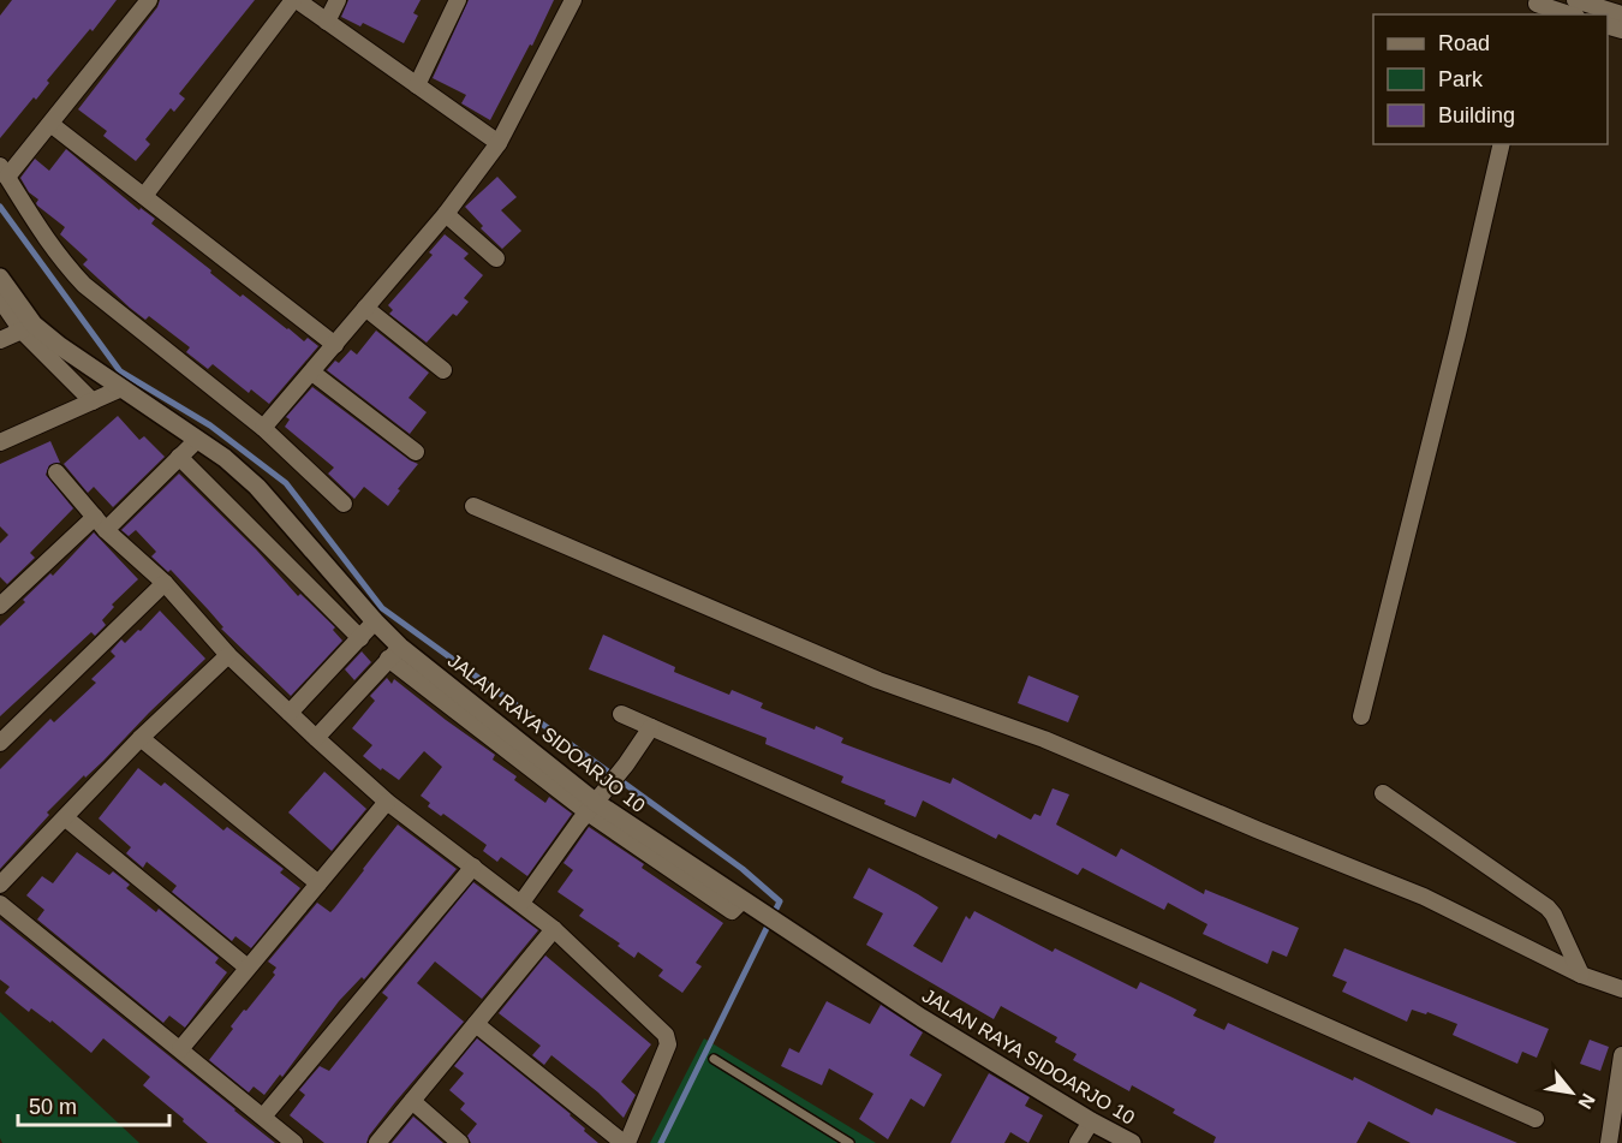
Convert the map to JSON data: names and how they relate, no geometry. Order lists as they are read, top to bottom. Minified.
{"streets":{"street":["JALAN RAYA SIDOARJO 10"]},"legend":["Road","Park","Building"],"scale_bar":"50 m","north":"bottom right"}
